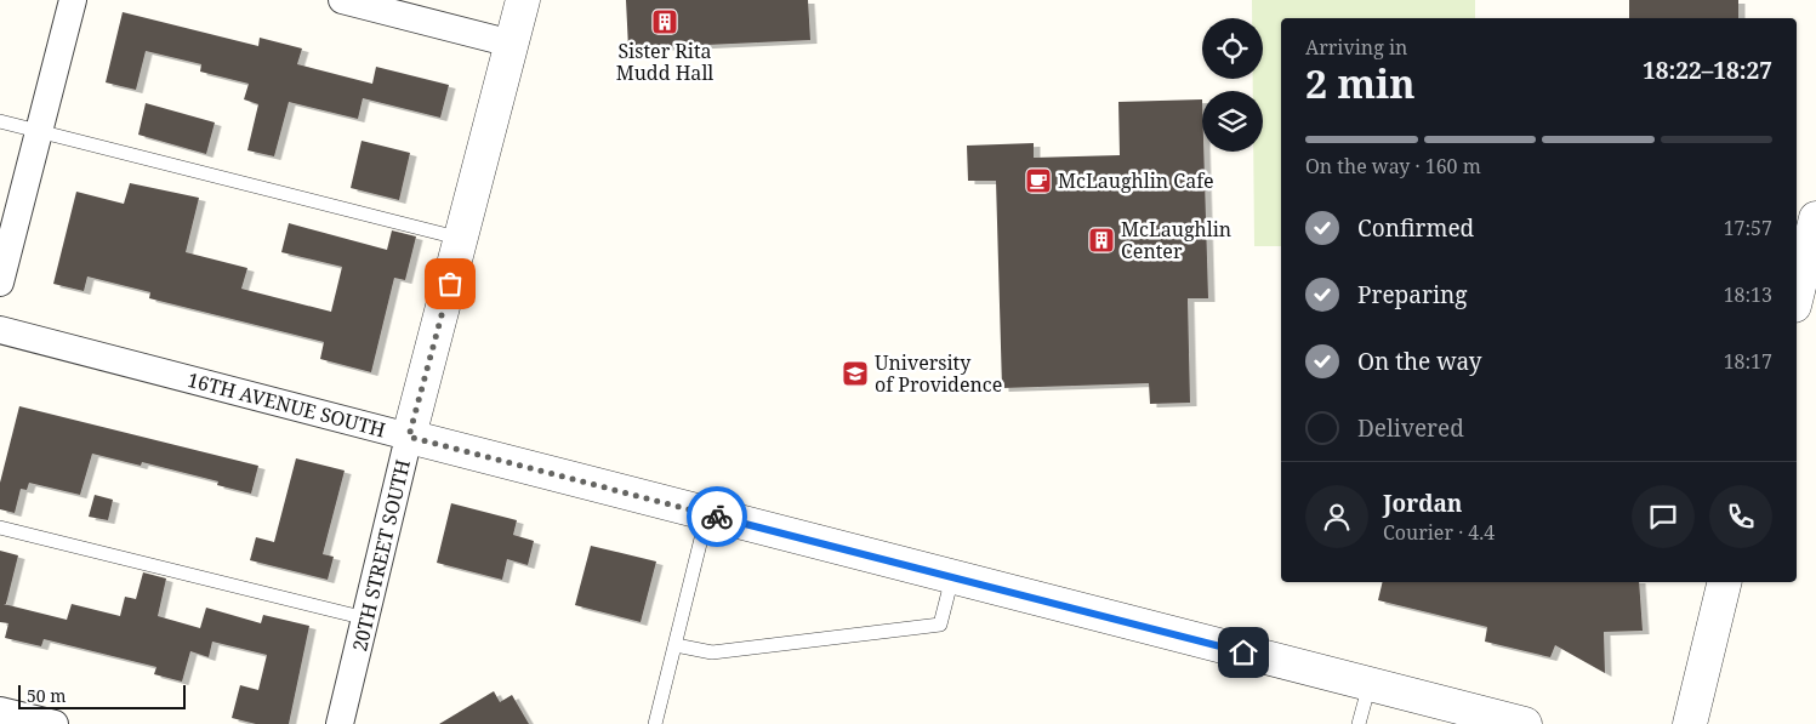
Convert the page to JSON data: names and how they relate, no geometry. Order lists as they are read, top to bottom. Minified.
{"streets":{"street":["16TH AVENUE SOUTH","20TH STREET SOUTH"]},"crossings":[["16TH AVENUE SOUTH","20TH STREET SOUTH"]],"places":{"building":["Sister Rita Mudd Hall","McLaughlin Center"],"cafe":["McLaughlin Cafe"],"school or university":["University of Providence"]},"scale_bar":"50 m","page":{"heading":["2 min","Arriving in","18:22–18:27"],"panel":["Jordan","Courier · 4.4"],"bar":"On the way · 160 m","list":[["Confirmed","17:57"],["Preparing","18:13"],["On the way","18:17"],"Delivered"],"scale":"50 m"}}
